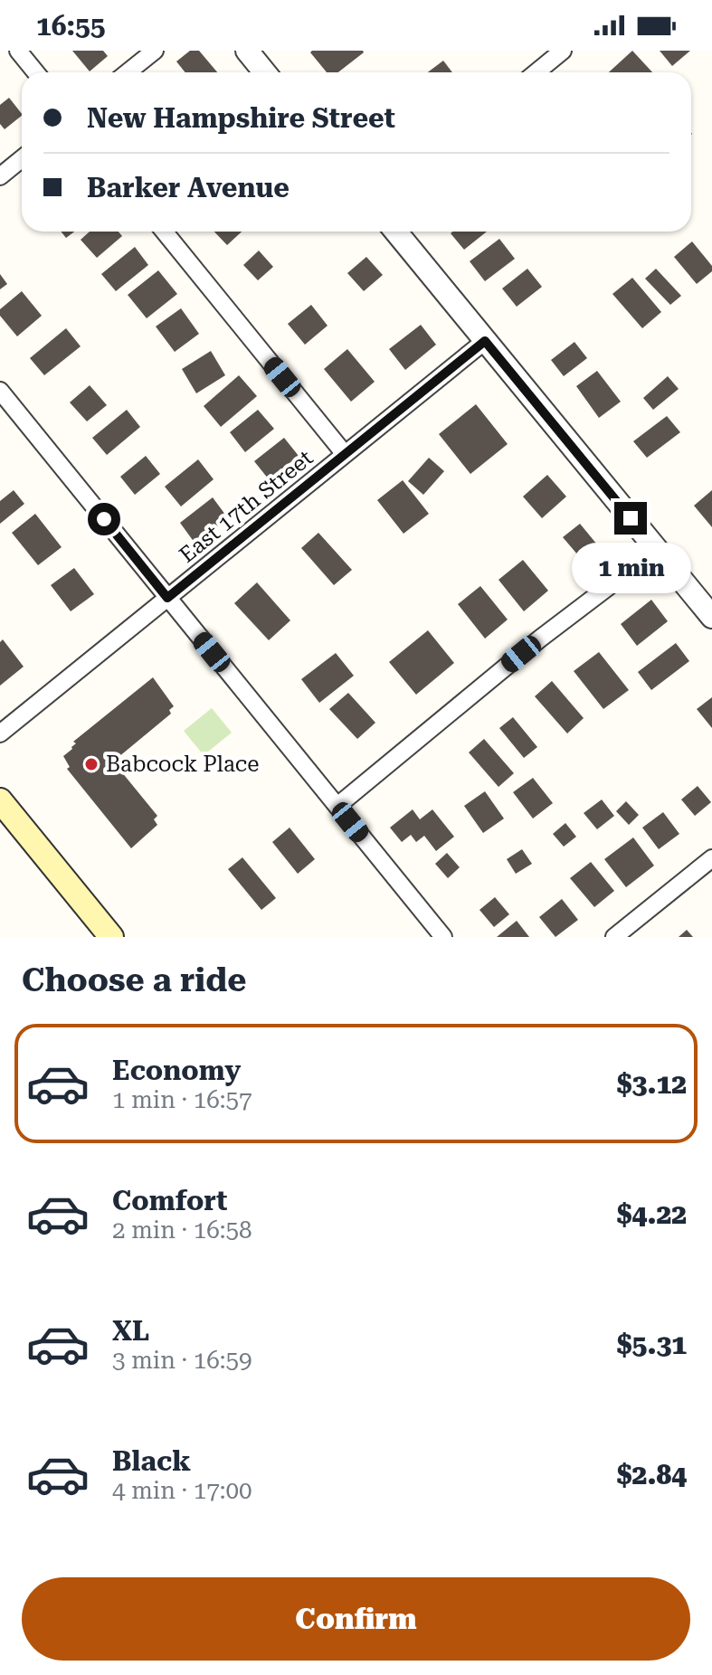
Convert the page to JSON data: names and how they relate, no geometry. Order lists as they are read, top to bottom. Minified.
{"streets":{"street":["East 17th Street"]},"places":["Babcock Place"],"page":{"status":"16:55","banner":["New Hampshire Street","Barker Avenue"],"bubble":"1 min","heading":"Choose a ride","list":[{"name":"Economy","note":"1 min · 16:57","value":"$3.12"},{"name":"Comfort","note":"2 min · 16:58","value":"$4.22"},{"name":"XL","note":"3 min · 16:59","value":"$5.31"},{"name":"Black","note":"4 min · 17:00","value":"$2.84"}],"buttons":"Confirm"}}
